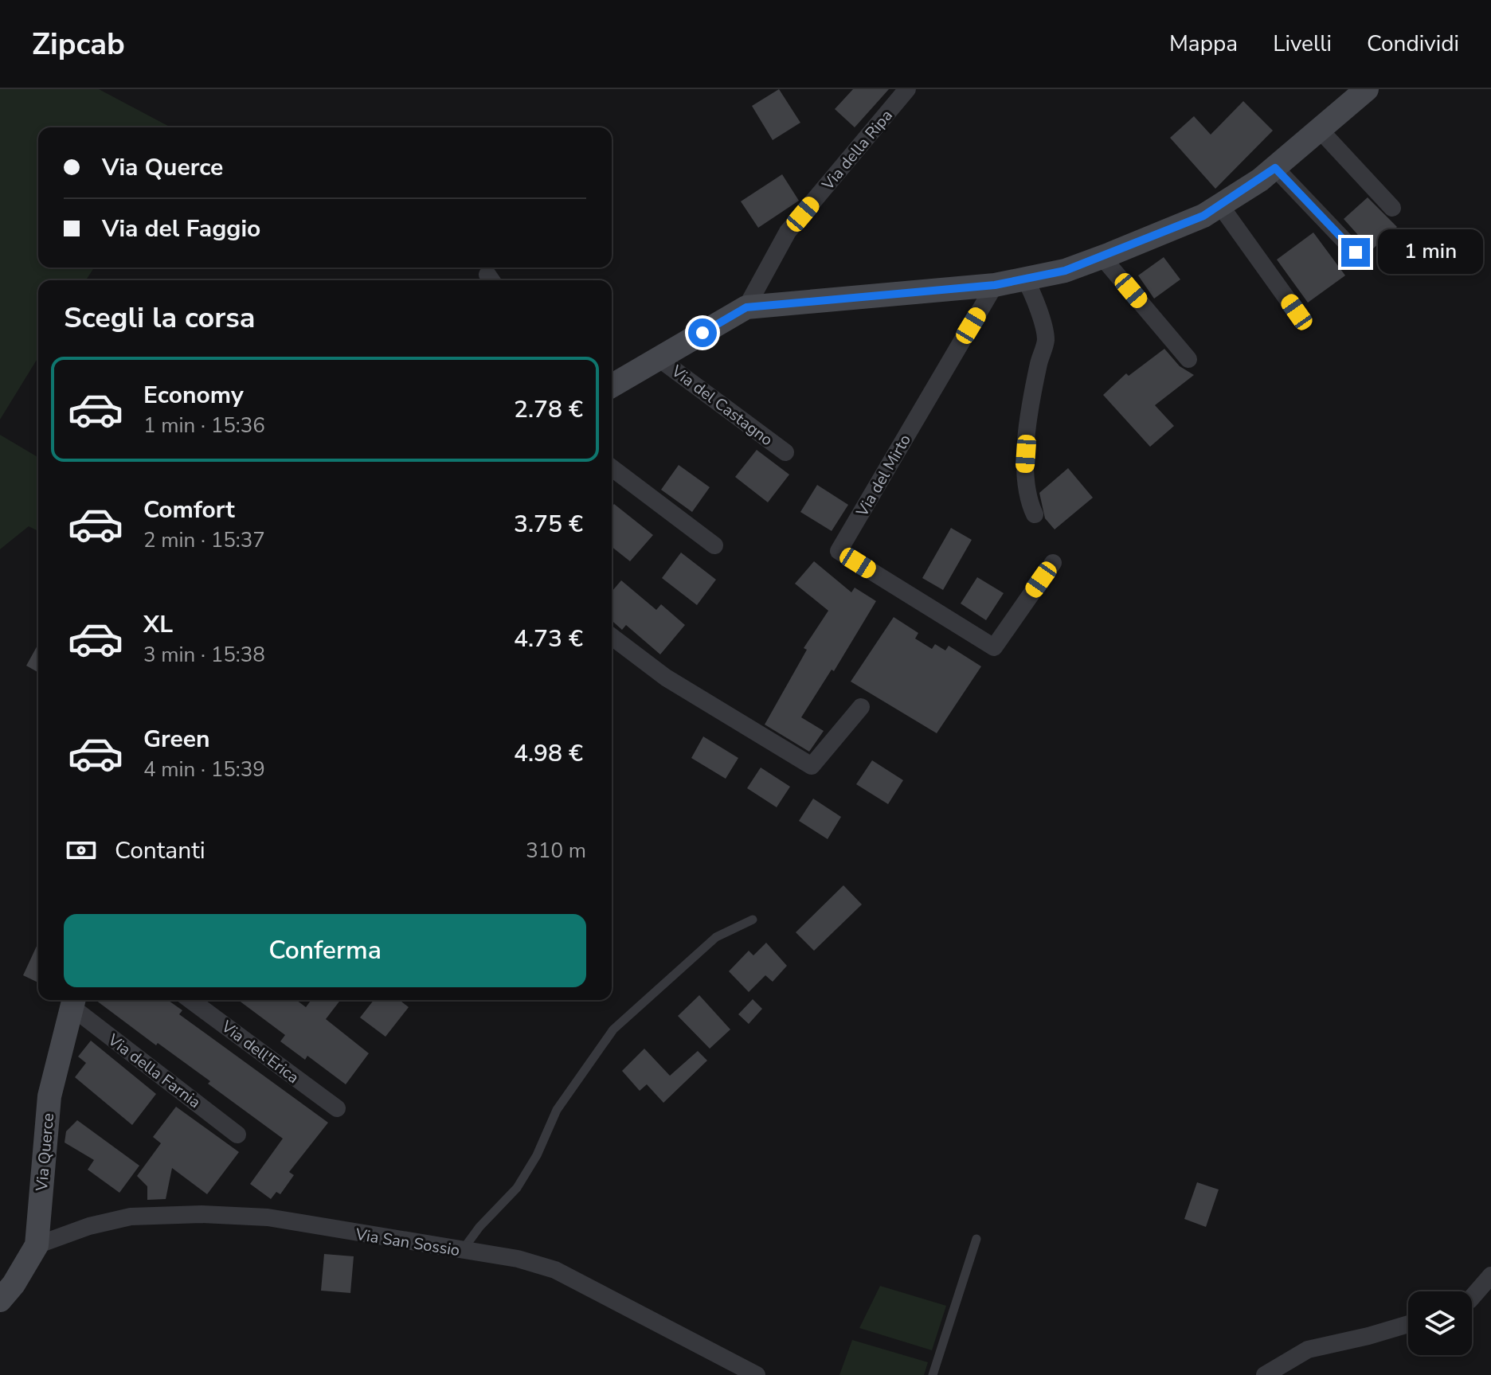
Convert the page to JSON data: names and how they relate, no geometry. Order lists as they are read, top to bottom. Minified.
{"streets":{"street":["Via della Ripa","Via del Castagno","Via del Mirto","Via dell'Erica","Via della Farnia","Via Querce","Via San Sossio"]},"crossings":[["Via della Farnia","Via Querce"],["Via Querce","Via San Sossio"]],"page":{"header":"Zipcab","nav":["Mappa","Livelli","Condividi"],"banner":["Via Querce","Via del Faggio"],"bubble":"1 min","heading":"Scegli la corsa","list":[{"name":"Economy","note":"1 min · 15:36","value":"2.78 €"},{"name":"Comfort","note":"2 min · 15:37","value":"3.75 €"},{"name":"XL","note":"3 min · 15:38","value":"4.73 €"},{"name":"Green","note":"4 min · 15:39","value":"4.98 €"}],"pay":["Contanti","310 m"],"buttons":"Conferma"}}
